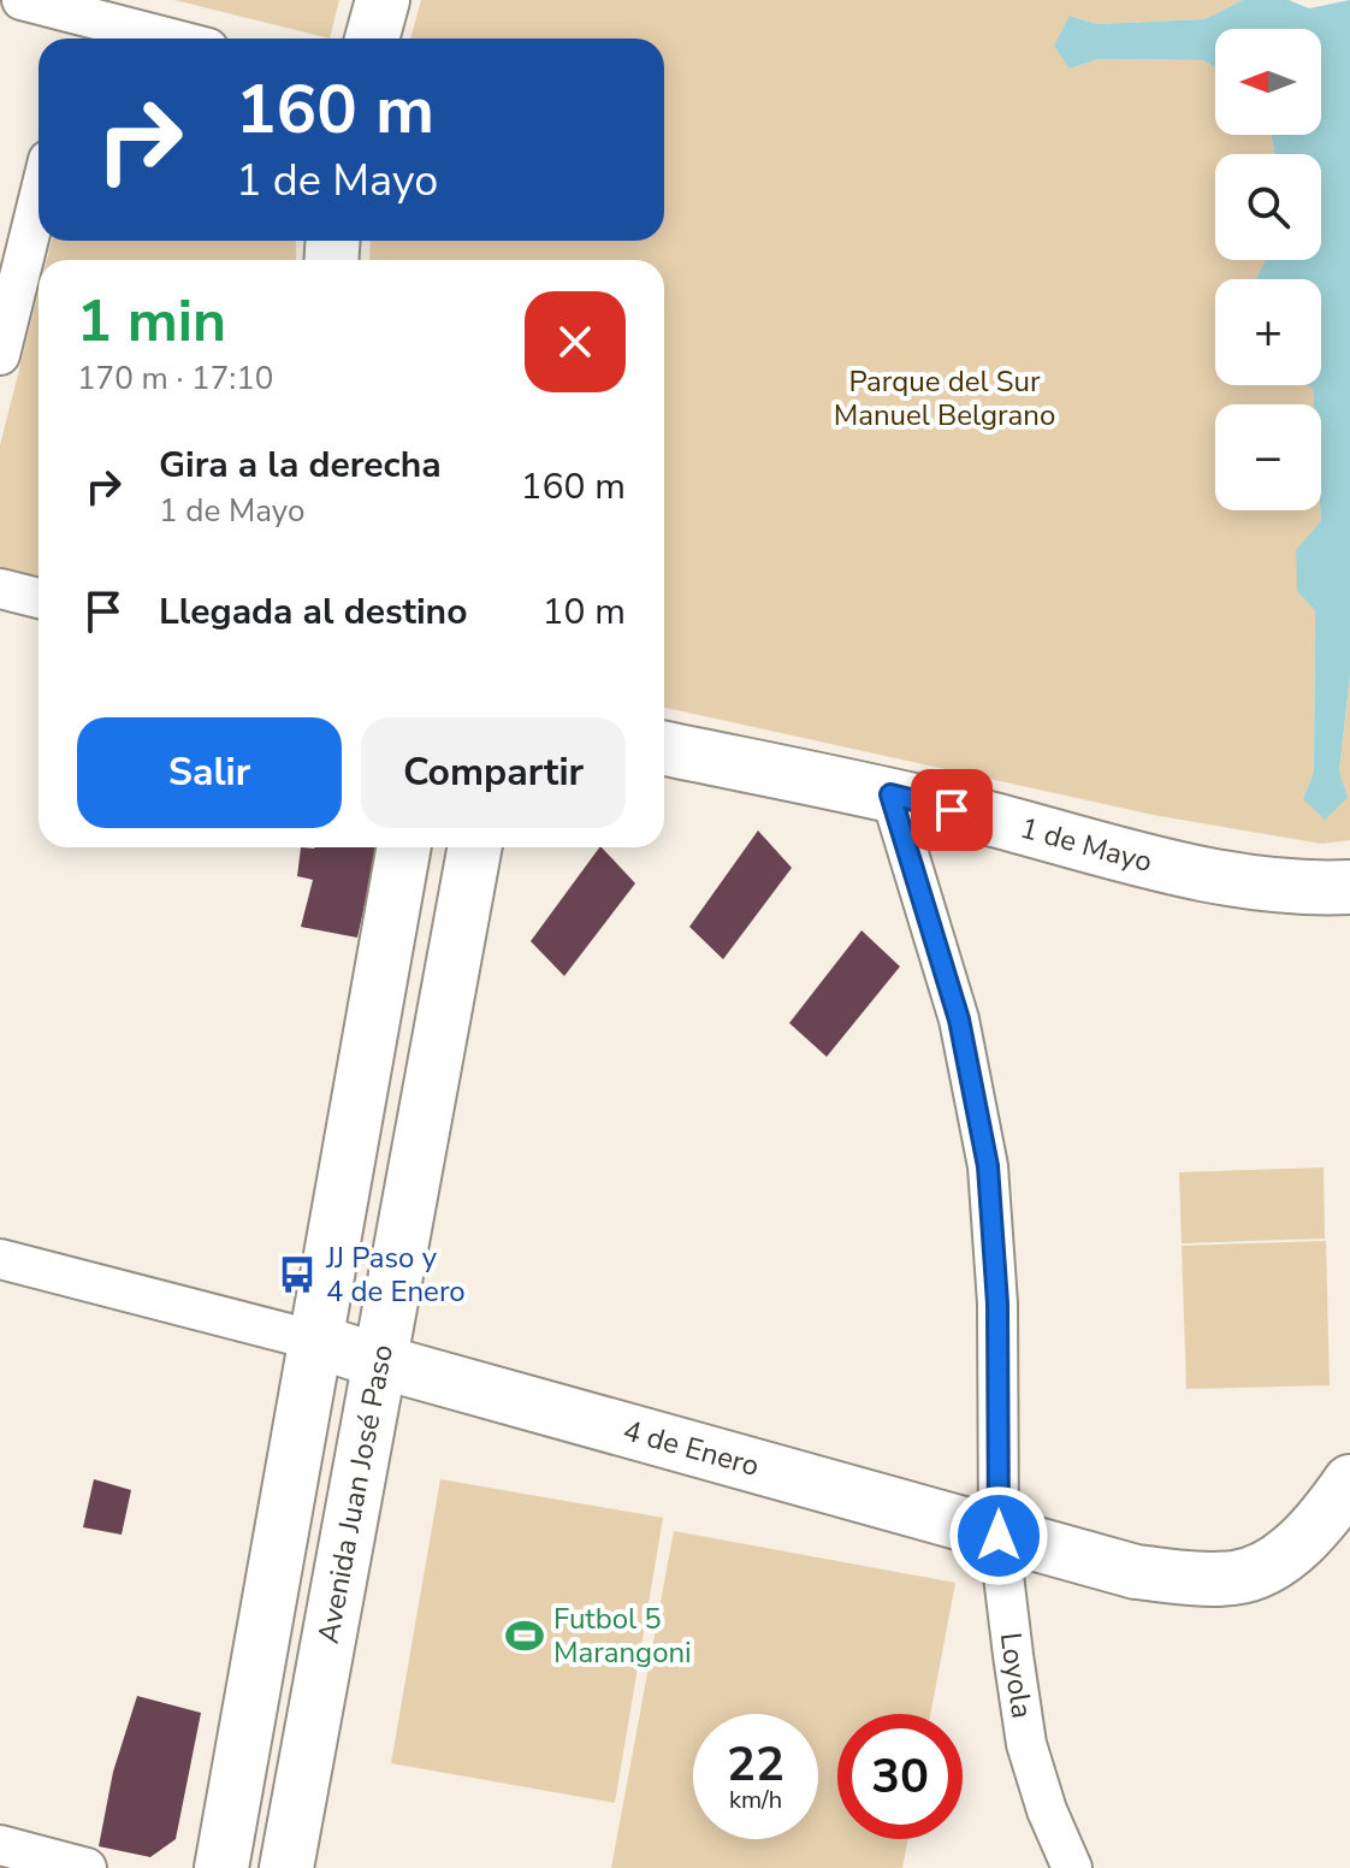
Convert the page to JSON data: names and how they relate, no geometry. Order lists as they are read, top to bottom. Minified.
{"streets":{"main road":["1 de Mayo","4 de Enero","Avenida Juan José Paso"],"street":["Loyola"]},"crossings":[["1 de Mayo","Loyola"],["4 de Enero","Avenida Juan José Paso"],["4 de Enero","Loyola"]],"parks":["Parque del Sur Manuel Belgrano"],"places":{"bus stop":["JJ Paso y 4 de Enero"],"sports":["Futbol 5 Marangoni"]},"north":"left","page":{"map_buttons":["+","−"],"turn":["160 m","1 de Mayo"],"heading":["1 min","170 m · 17:10"],"list":[{"name":"Gira a la derecha","note":"1 de Mayo","value":"160 m"},{"name":"Llegada al destino","value":"10 m"}],"buttons":["Salir","Compartir"],"speed":"22 km/h","limit":"30"}}
